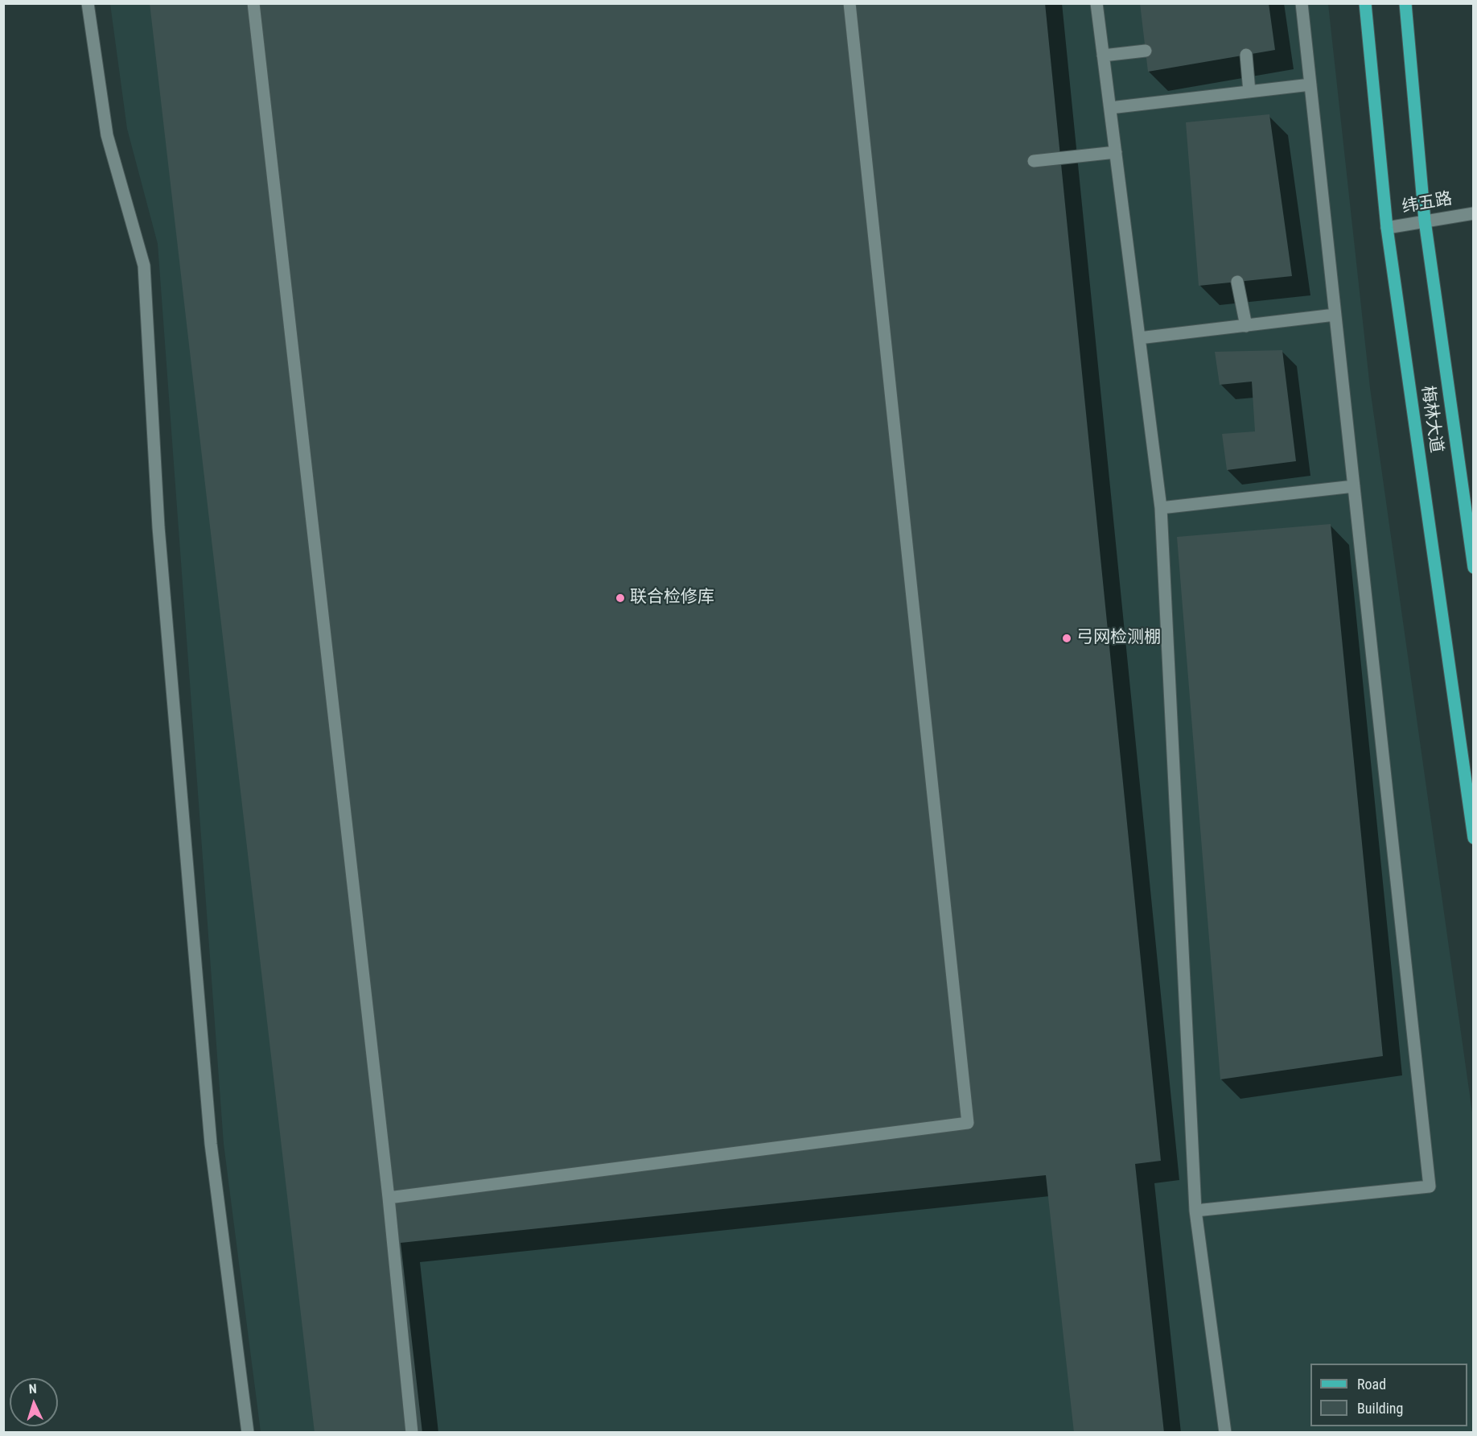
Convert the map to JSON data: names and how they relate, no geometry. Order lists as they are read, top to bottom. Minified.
{"streets":{"main road":["梅林大道"],"street":["纬五路"]},"crossings":[["纬五路","梅林大道"]],"places":["联合检修库","弓网检测棚"],"legend":["Road","Building"],"north":"top"}
